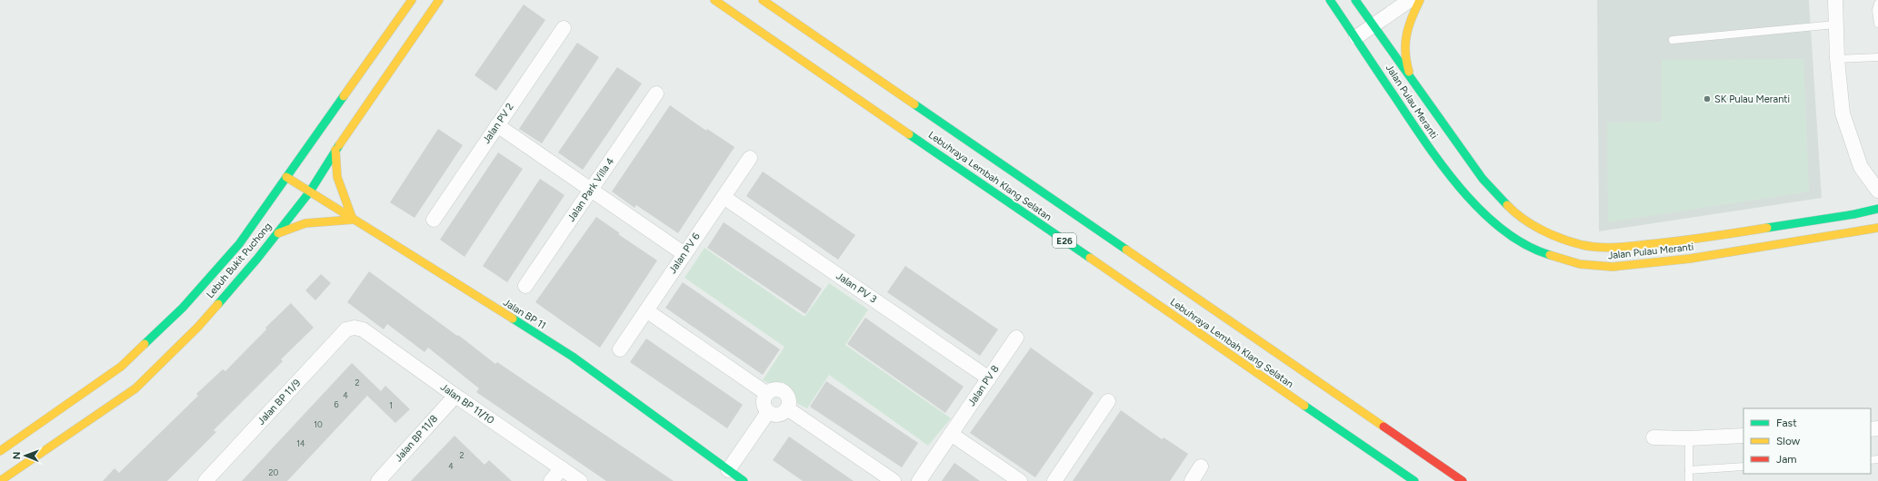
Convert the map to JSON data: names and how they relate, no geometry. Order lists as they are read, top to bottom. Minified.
{"streets":{"main road":["Jalan Pulau Meranti","Lebuhraya Lembah Klang Selatan","E26","Lebuh Bukit Puchong","Jalan BP 11"],"street":["Jalan PV 2","Jalan Park Villa 4","Jalan PV 6","Jalan PV 3","Jalan PV 8","Jalan BP 11/9","Jalan BP 11/10","Jalan BP 11/8"]},"crossings":[["Jalan PV 6","Jalan PV 3"],["Lebuh Bukit Puchong","Jalan BP 11"],["Jalan PV 3","Jalan PV 8"],["Jalan BP 11/9","Jalan BP 11/10"],["Jalan BP 11/10","Jalan BP 11/8"]],"places":["SK Pulau Meranti"],"house_numbers":["2","4","6","1","10","14","2","4","20"],"legend":["Fast","Slow","Jam"],"north":"left"}
